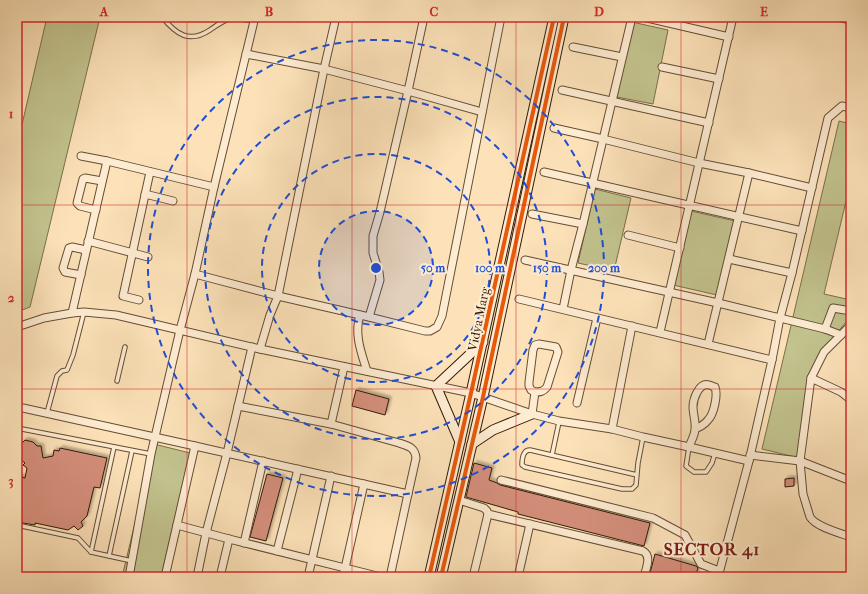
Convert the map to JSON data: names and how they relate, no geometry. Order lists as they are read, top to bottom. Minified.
{"streets":{"main road":["Vidya Marg"]},"districts":["SECTOR 41"],"grid":{"columns":["A","B","C","D","E"],"rows":["1","2","3"]},"rings":["50 m","100 m","150 m","200 m"]}
